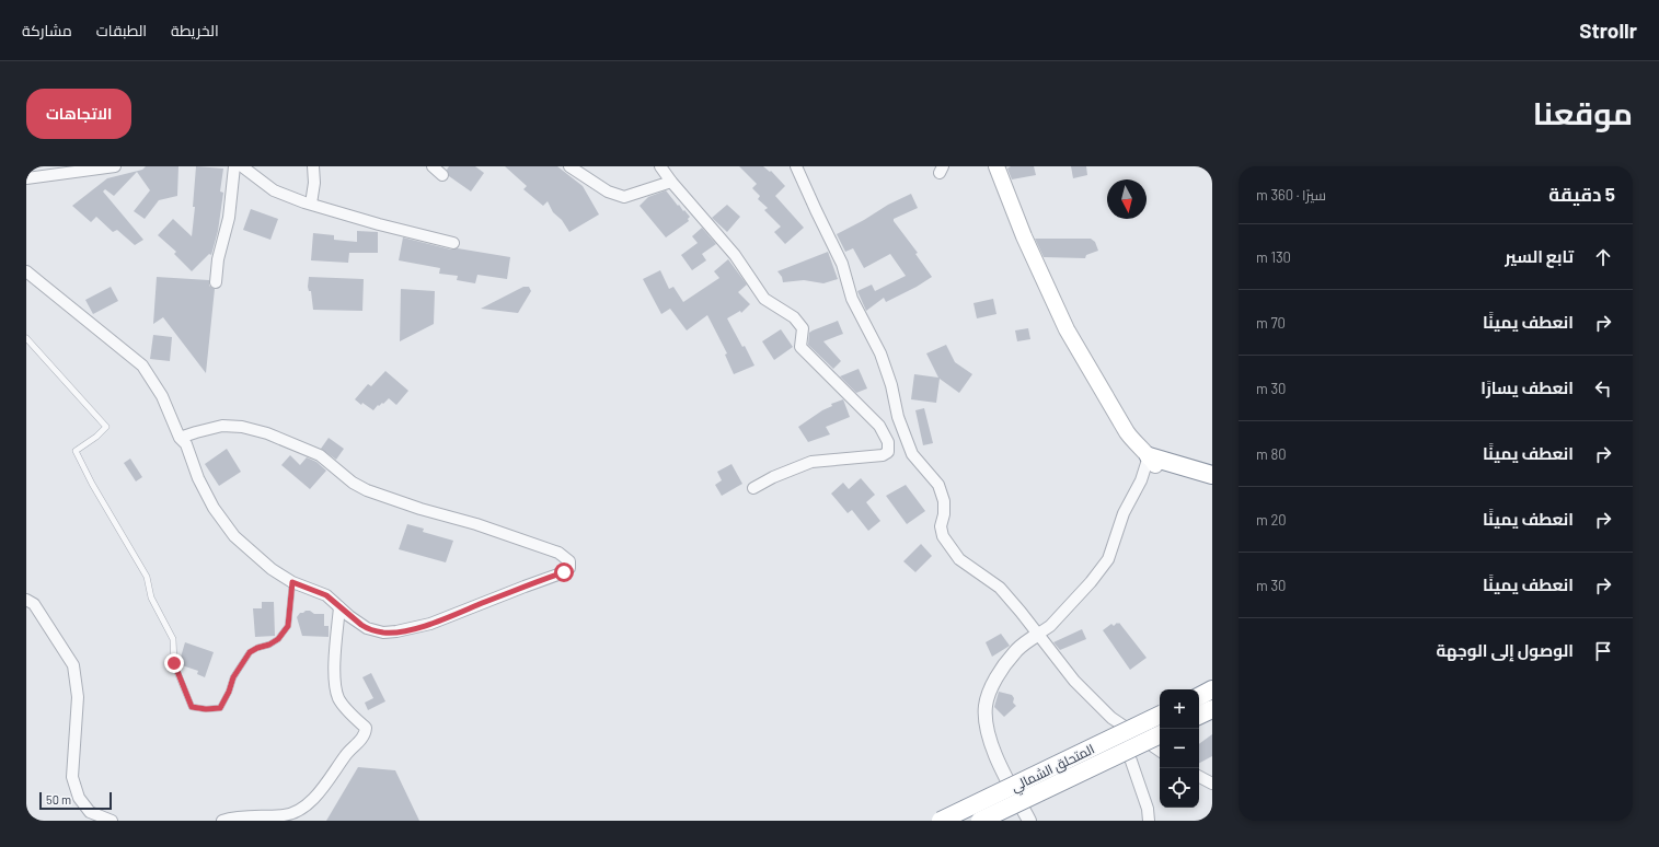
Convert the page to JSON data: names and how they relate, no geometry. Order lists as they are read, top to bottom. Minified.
{"streets":{"highway":["المتحلق الشمالي"]},"scale_bar":"50 m","north":"bottom","page":{"header":"Strollr","nav":["الخريطة","الطبقات","مشاركة"],"title":"موقعنا","buttons":"الاتجاهات","heading":["5 دقيقة","سيرًا · 360 m"],"list":[["تابع السير","130 m"],["انعطف يمينًا","70 m"],["انعطف يسارًا","30 m"],["انعطف يمينًا","80 m"],["انعطف يمينًا","20 m"],["انعطف يمينًا","30 m"],"الوصول إلى الوجهة"],"map_buttons":["+","−"],"scale":"50 m"}}
